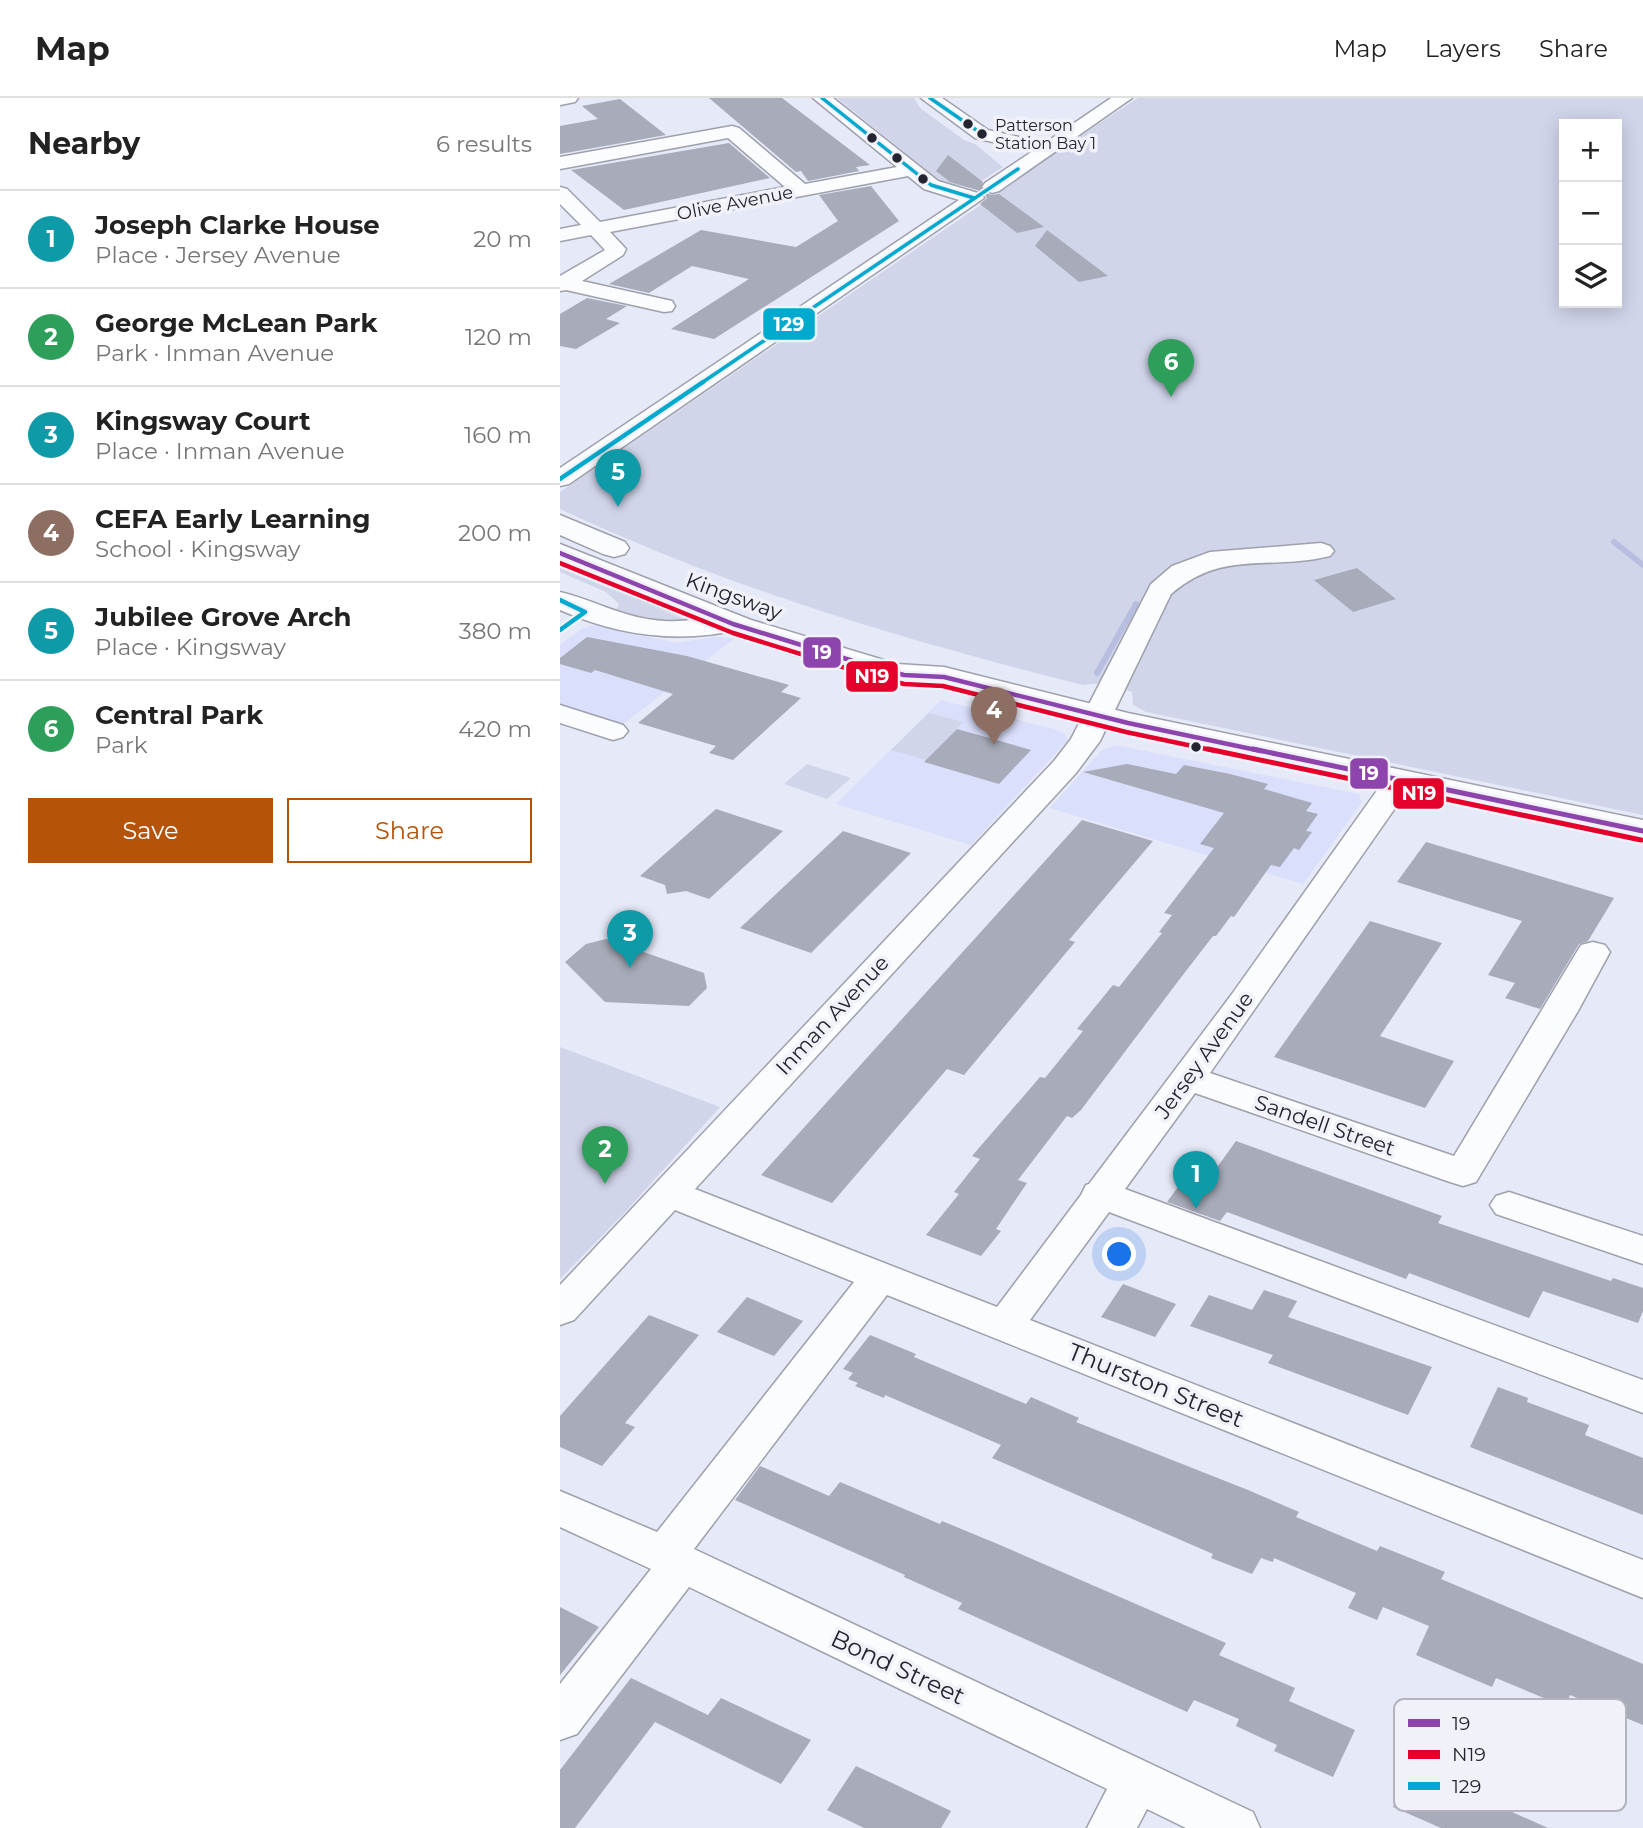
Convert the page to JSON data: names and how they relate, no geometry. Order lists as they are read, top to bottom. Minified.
{"streets":{"main road":["Kingsway"],"street":["Olive Avenue","Inman Avenue","Jersey Avenue","Sandell Street","Thurston Street","Bond Street"]},"crossings":[["Kingsway","Inman Avenue"],["Kingsway","Jersey Avenue"],["Inman Avenue","Thurston Street"],["Jersey Avenue","Sandell Street"],["Jersey Avenue","Thurston Street"]],"places":["Patterson Station Bay 1"],"lines":["transit line 129","transit line 19","transit line N19"],"legend":["19","N19","129"],"page":{"header":"Map","nav":["Map","Layers","Share"],"heading":["Nearby","6 results"],"map_buttons":["+","−"],"list":[{"mark":"1","name":"Joseph Clarke House","note":"Place · Jersey Avenue","value":"20 m"},{"mark":"2","name":"George McLean Park","note":"Park · Inman Avenue","value":"120 m"},{"mark":"3","name":"Kingsway Court","note":"Place · Inman Avenue","value":"160 m"},{"mark":"4","name":"CEFA Early Learning","note":"School · Kingsway","value":"200 m"},{"mark":"5","name":"Jubilee Grove Arch","note":"Place · Kingsway","value":"380 m"},{"mark":"6","name":"Central Park","note":"Park","value":"420 m"}],"pins":["6","5","4","3","2","1"],"buttons":["Save","Share"]}}
